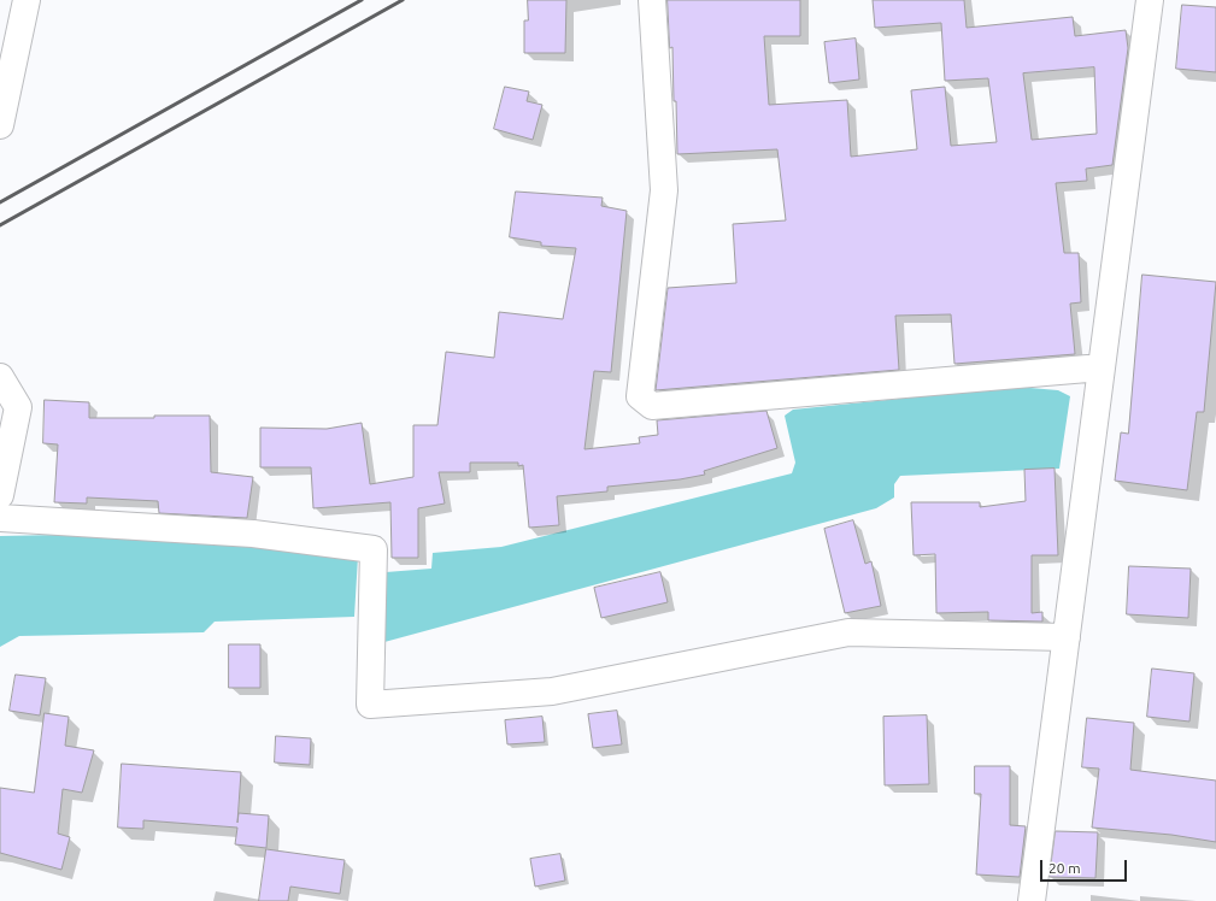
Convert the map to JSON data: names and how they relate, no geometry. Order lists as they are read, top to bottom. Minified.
{"scale_bar":"20 m"}
